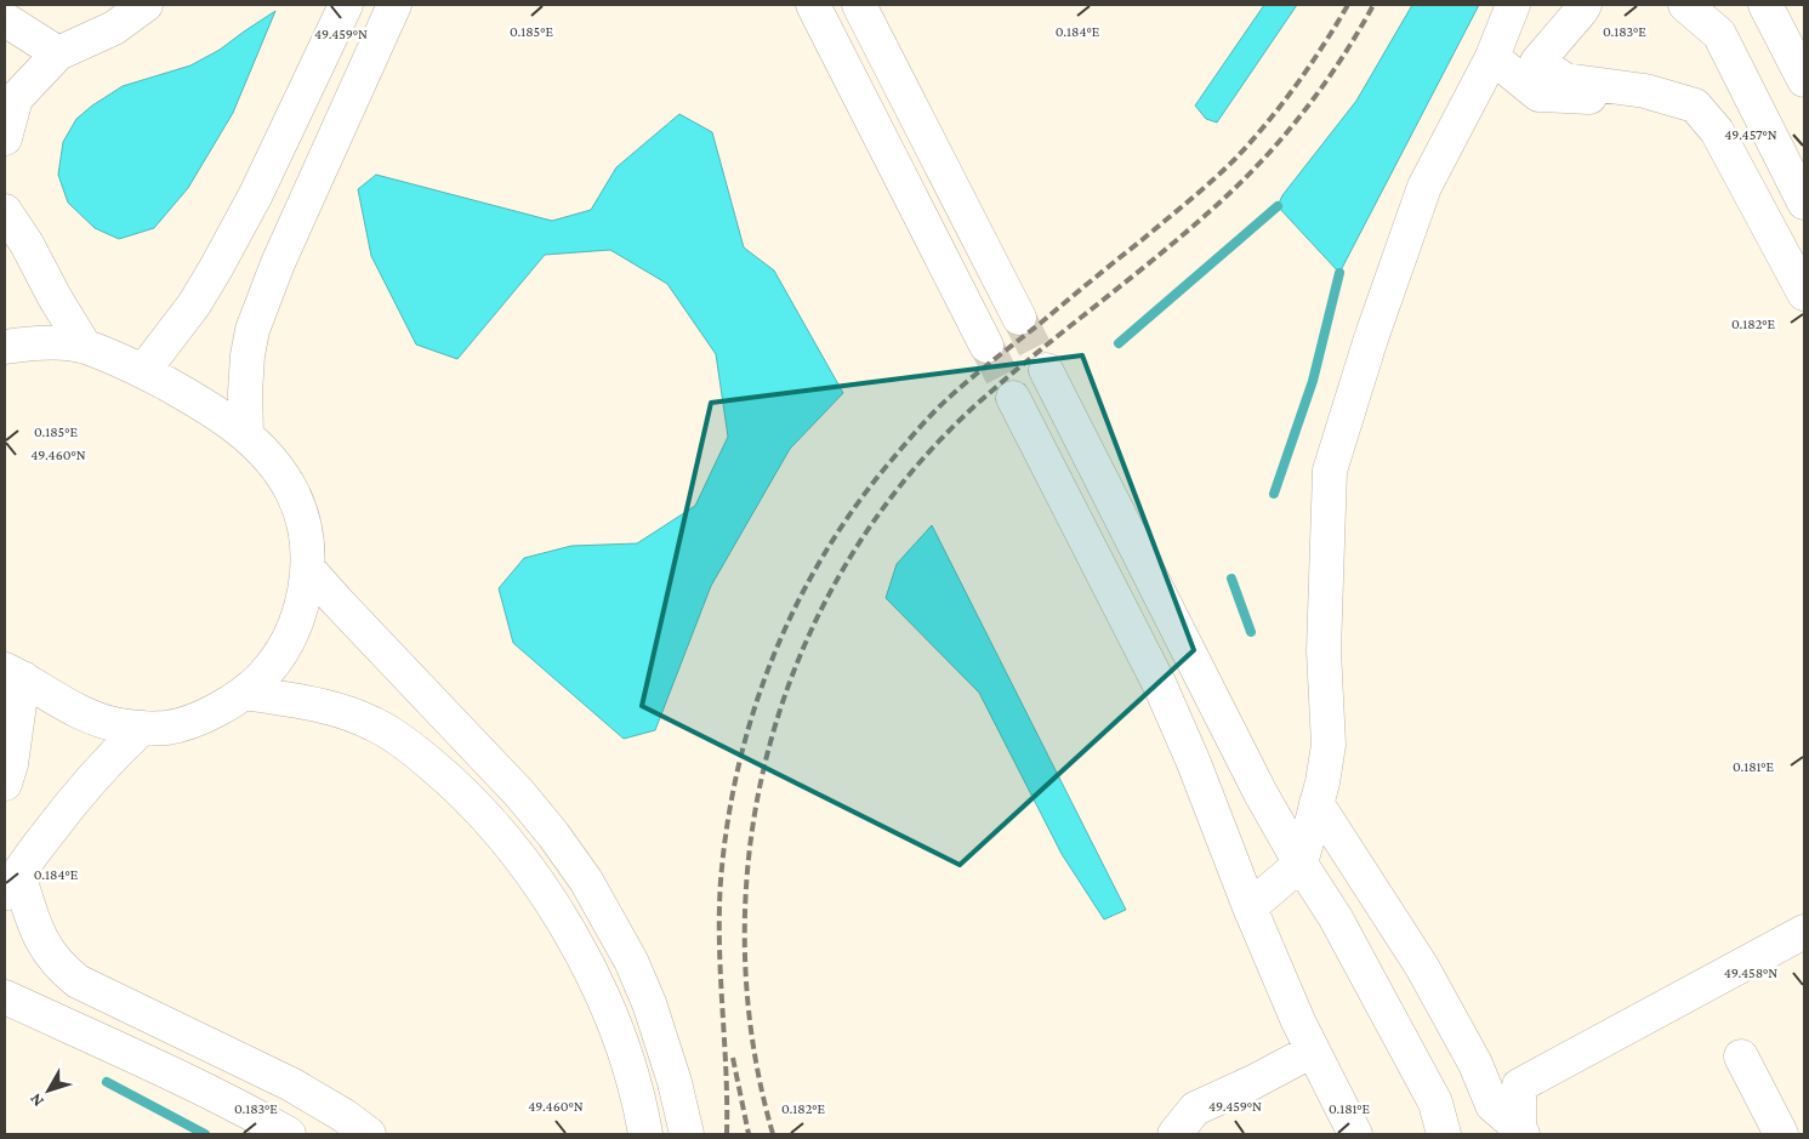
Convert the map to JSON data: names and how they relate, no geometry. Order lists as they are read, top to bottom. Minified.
{"north":"bottom left","coordinates":["0.185°E","0.184°E","0.183°E","49.459°N","49.457°N","0.182°E","49.460°N","0.181°E","49.458°N"]}
